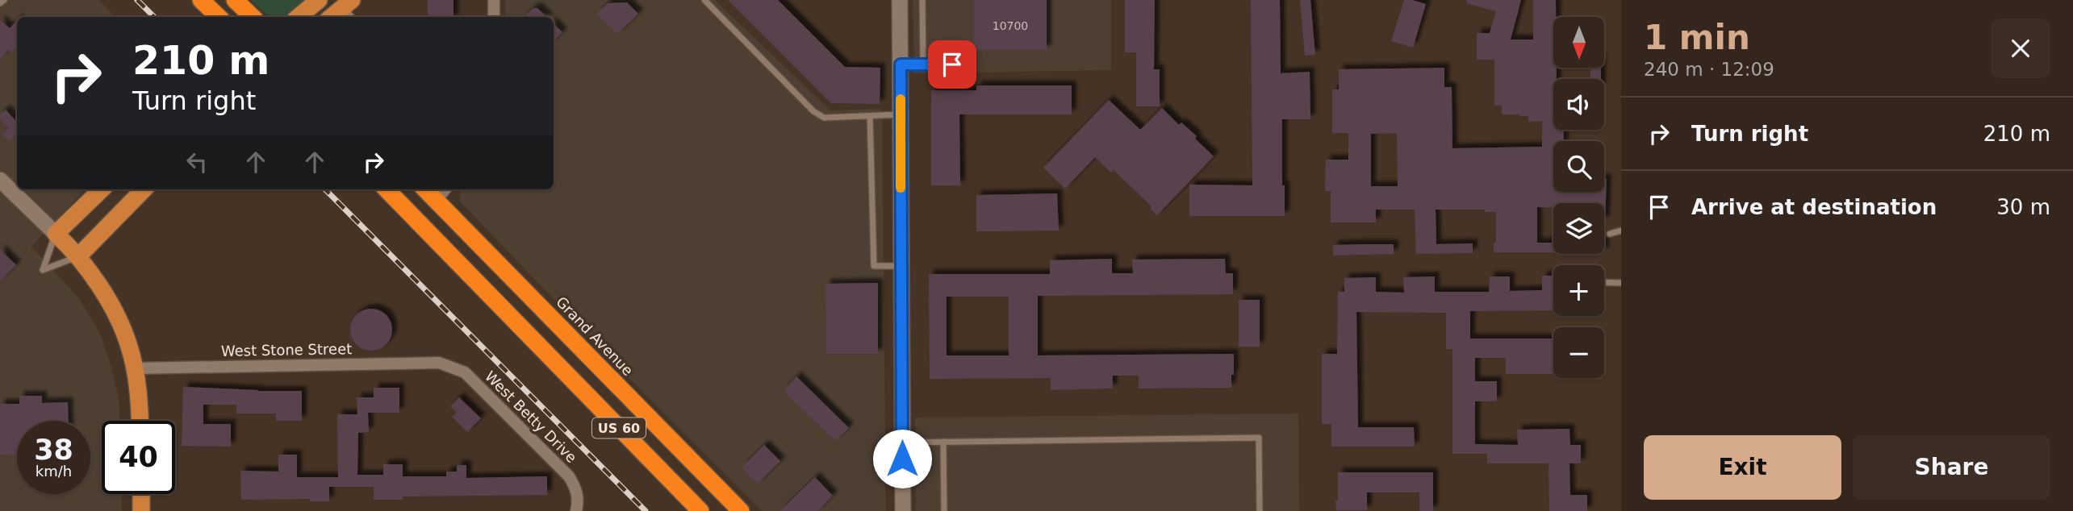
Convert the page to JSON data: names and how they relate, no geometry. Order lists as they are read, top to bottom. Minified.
{"streets":{"highway":["Grand Avenue","US 60"],"street":["West Stone Street","West Betty Drive"]},"crossings":[["West Stone Street","West Betty Drive"]],"house_numbers":["10700"],"north":"bottom","page":{"heading":["1 min","240 m · 12:09"],"map_buttons":["+","−"],"turn":["210 m","Turn right"],"list":[{"name":"Turn right","value":"210 m"},{"name":"Arrive at destination","value":"30 m"}],"speed":"38 km/h","limit":"40","buttons":["Exit","Share"]}}
